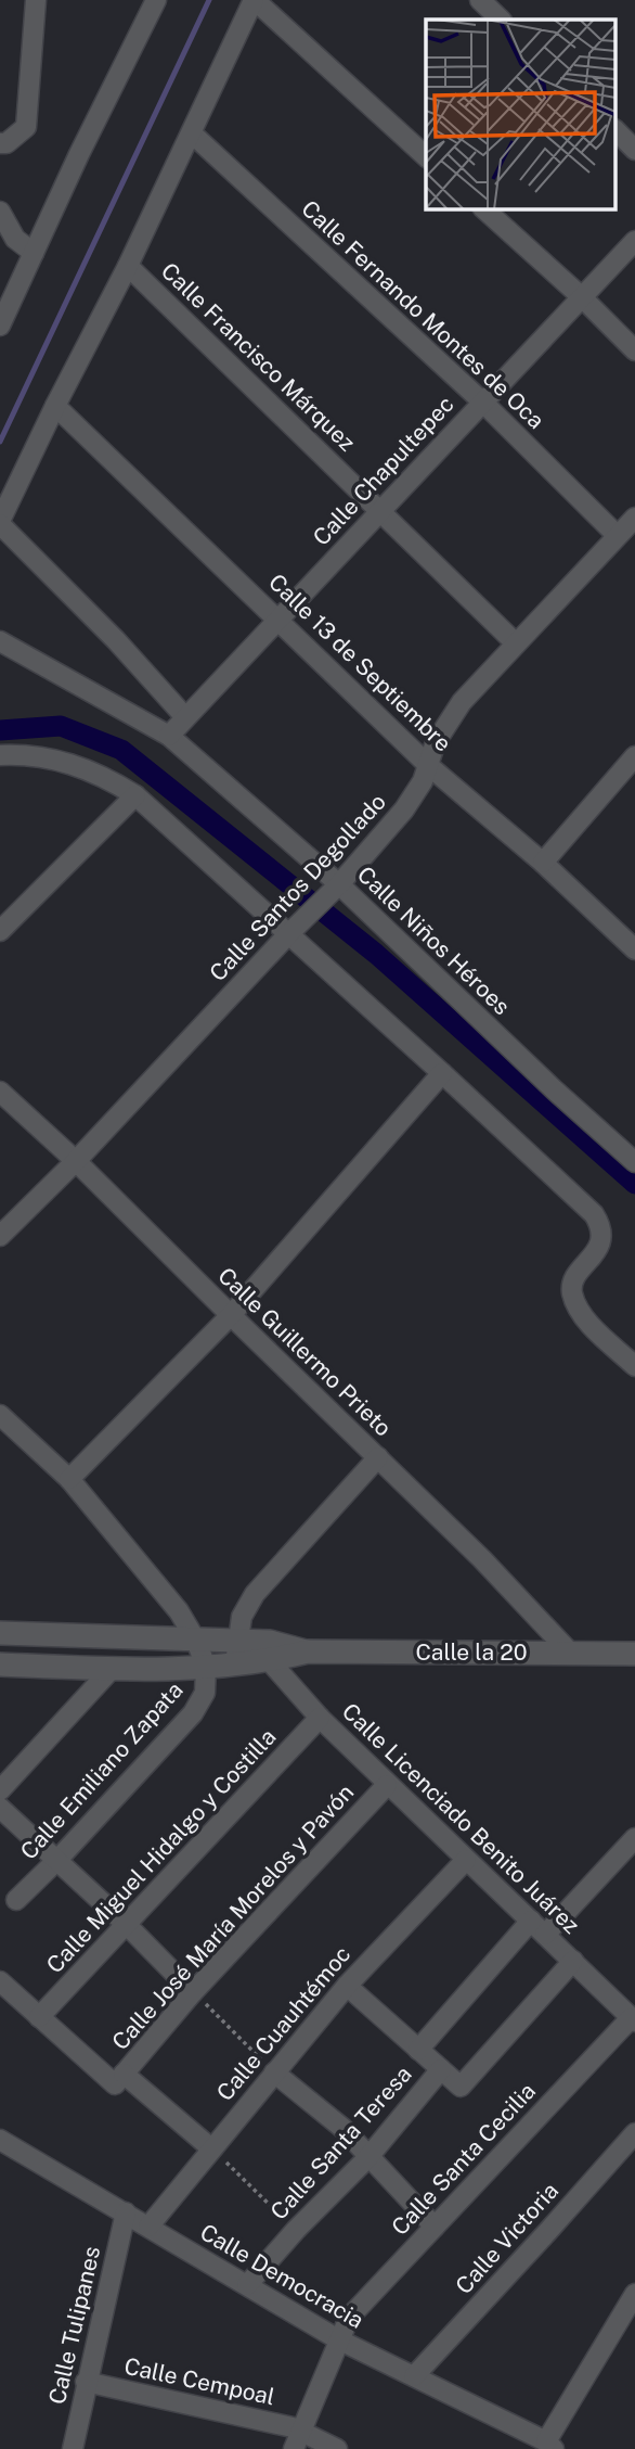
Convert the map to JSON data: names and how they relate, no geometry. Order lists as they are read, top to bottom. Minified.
{"streets":{"street":["Calle Fernando Montes de Oca","Calle Francisco Márquez","Calle Chapultepec","Calle 13 de Septiembre","Calle Santos Degollado","Calle Niños Héroes","Calle Guillermo Prieto","Calle la 20","Calle Emiliano Zapata","Calle Licenciado Benito Juárez","Calle Miguel Hidalgo y Costilla","Calle José María Morelos y Pavón","Calle Cuauhtémoc","Calle Santa Teresa","Calle Santa Cecilia","Calle Victoria","Calle Democracia","Calle Tulipanes","Calle Cempoal"]},"crossings":[["Calle Fernando Montes de Oca","Calle Chapultepec"],["Calle Fernando Montes de Oca","Calle Santos Degollado"],["Calle Francisco Márquez","Calle Chapultepec"],["Calle Francisco Márquez","Calle Santos Degollado"],["Calle Chapultepec","Calle 13 de Septiembre"],["Calle Chapultepec","Calle Niños Héroes"],["Calle 13 de Septiembre","Calle Santos Degollado"],["Calle Santos Degollado","Calle Niños Héroes"],["Calle Santos Degollado","Calle Guillermo Prieto"],["Calle Guillermo Prieto","Calle la 20"],["Calle la 20","Calle Emiliano Zapata"],["Calle la 20","Calle Licenciado Benito Juárez"],["Calle Licenciado Benito Juárez","Calle Miguel Hidalgo y Costilla"],["Calle Licenciado Benito Juárez","Calle José María Morelos y Pavón"],["Calle Licenciado Benito Juárez","Calle Cuauhtémoc"],["Calle Licenciado Benito Juárez","Calle Santa Cecilia"],["Calle Cuauhtémoc","Calle Democracia"],["Calle Santa Teresa","Calle Democracia"],["Calle Santa Cecilia","Calle Democracia"],["Calle Santa Cecilia","Calle Cempoal"],["Calle Victoria","Calle Democracia"],["Calle Democracia","Calle Tulipanes"],["Calle Tulipanes","Calle Cempoal"]]}
